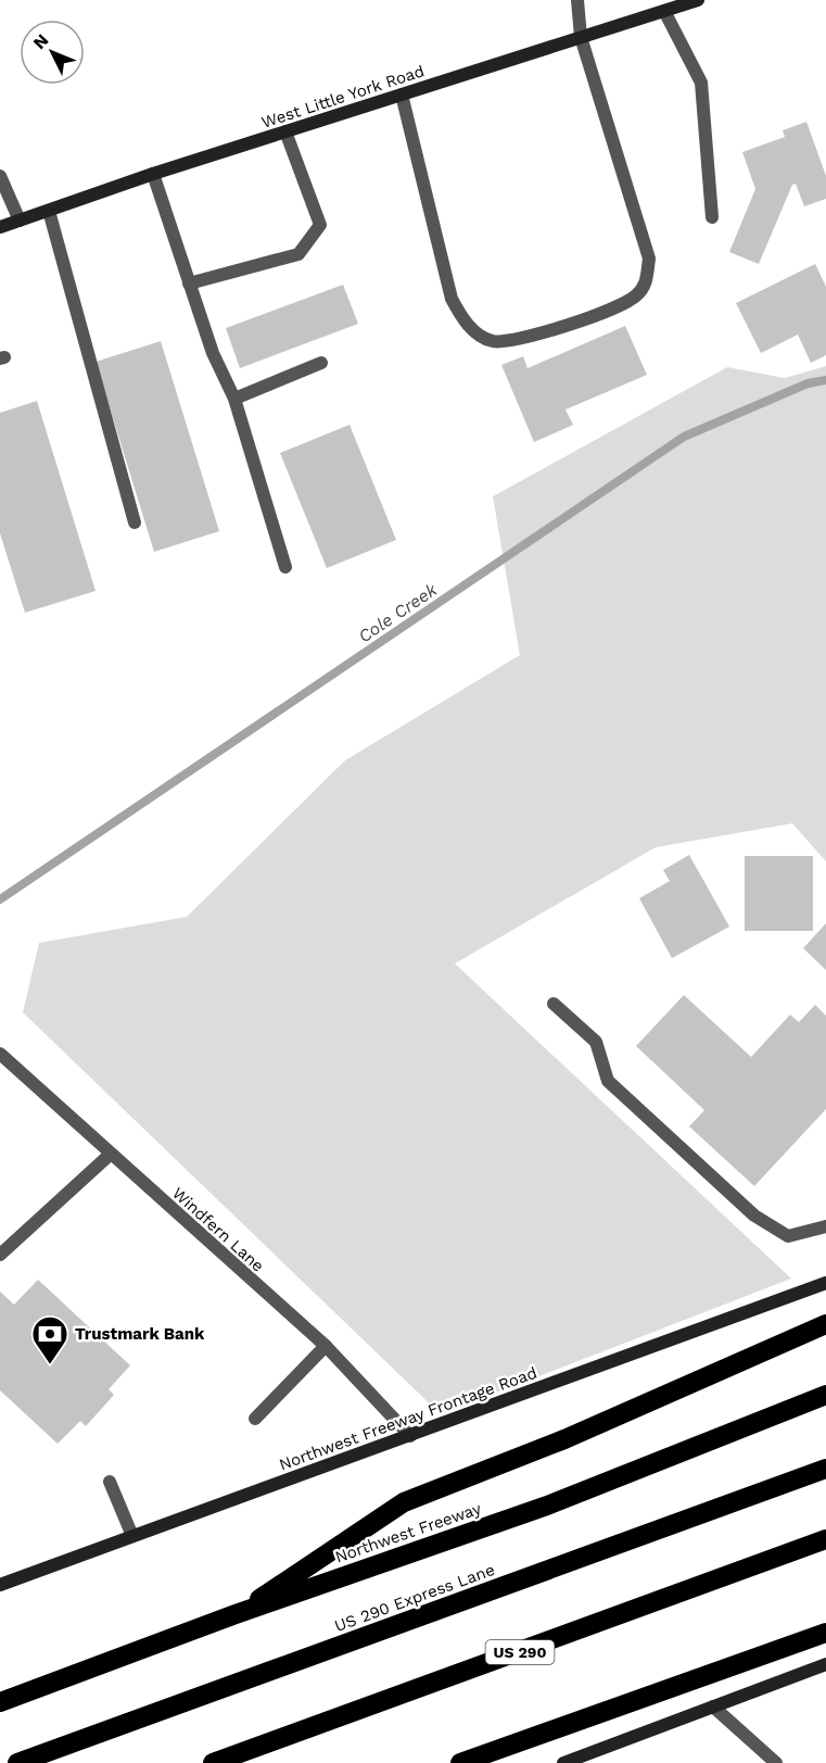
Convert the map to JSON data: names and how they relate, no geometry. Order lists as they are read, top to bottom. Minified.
{"streets":{"highway":["Northwest Freeway","US 290 Express Lane","US 290"],"main road":["West Little York Road","Northwest Freeway Frontage Road"],"street":["Windfern Lane"]},"crossings":[["Windfern Lane","Northwest Freeway Frontage Road"]],"water":["Cole Creek"],"places":{"bank":["Trustmark Bank"]},"north":"top left"}
